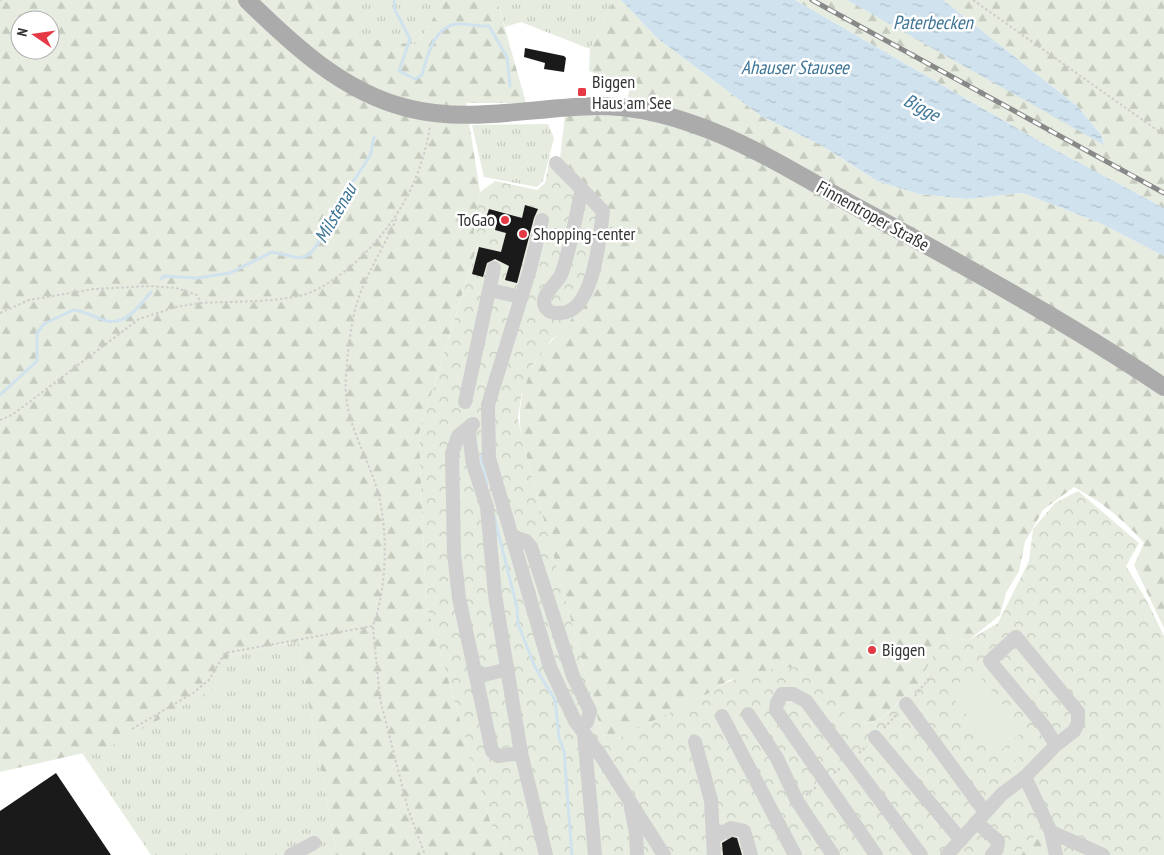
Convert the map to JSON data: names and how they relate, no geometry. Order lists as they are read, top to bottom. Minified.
{"streets":{"main road":["Finnentroper Straße"]},"water":["Paterbecken","Ahauser Stausee","Bigge","Milstenau"],"places":{"transit":["Biggen Haus am See"],"other":["ToGao","Shopping-center","Biggen"]},"north":"left"}
